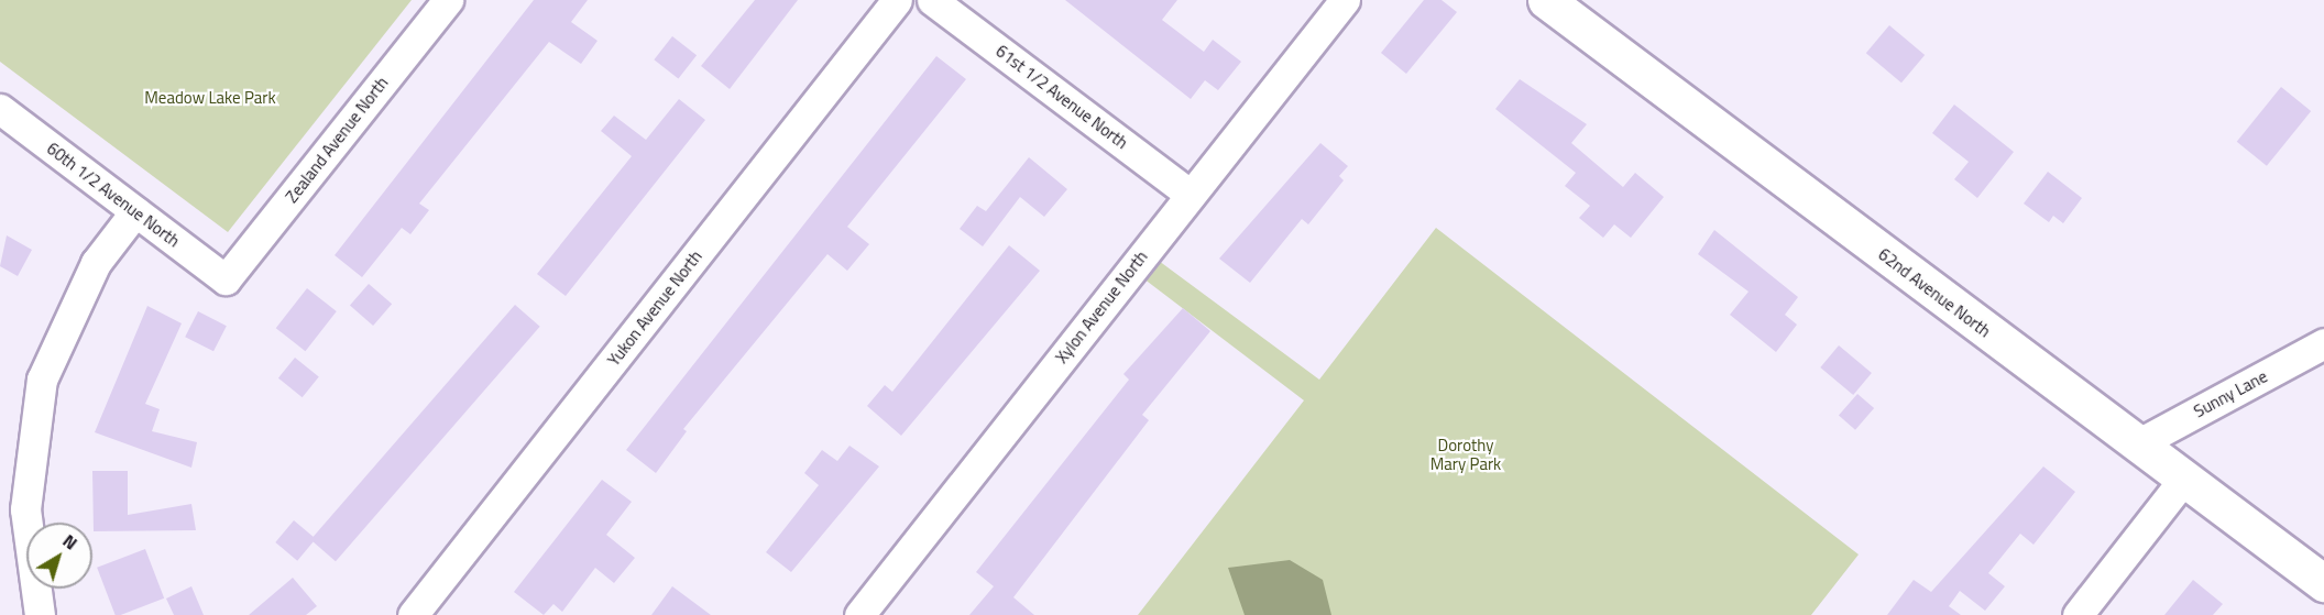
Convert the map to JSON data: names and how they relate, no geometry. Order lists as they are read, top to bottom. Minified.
{"streets":{"street":["61st 1/2 Avenue North","Zealand Avenue North","60th 1/2 Avenue North","62nd Avenue North","Xylon Avenue North","Yukon Avenue North","Sunny Lane"]},"crossings":[["61st 1/2 Avenue North","Xylon Avenue North"],["Zealand Avenue North","60th 1/2 Avenue North"],["62nd Avenue North","Sunny Lane"]],"parks":["Meadow Lake Park","Dorothy Mary Park"],"north":"top right"}
